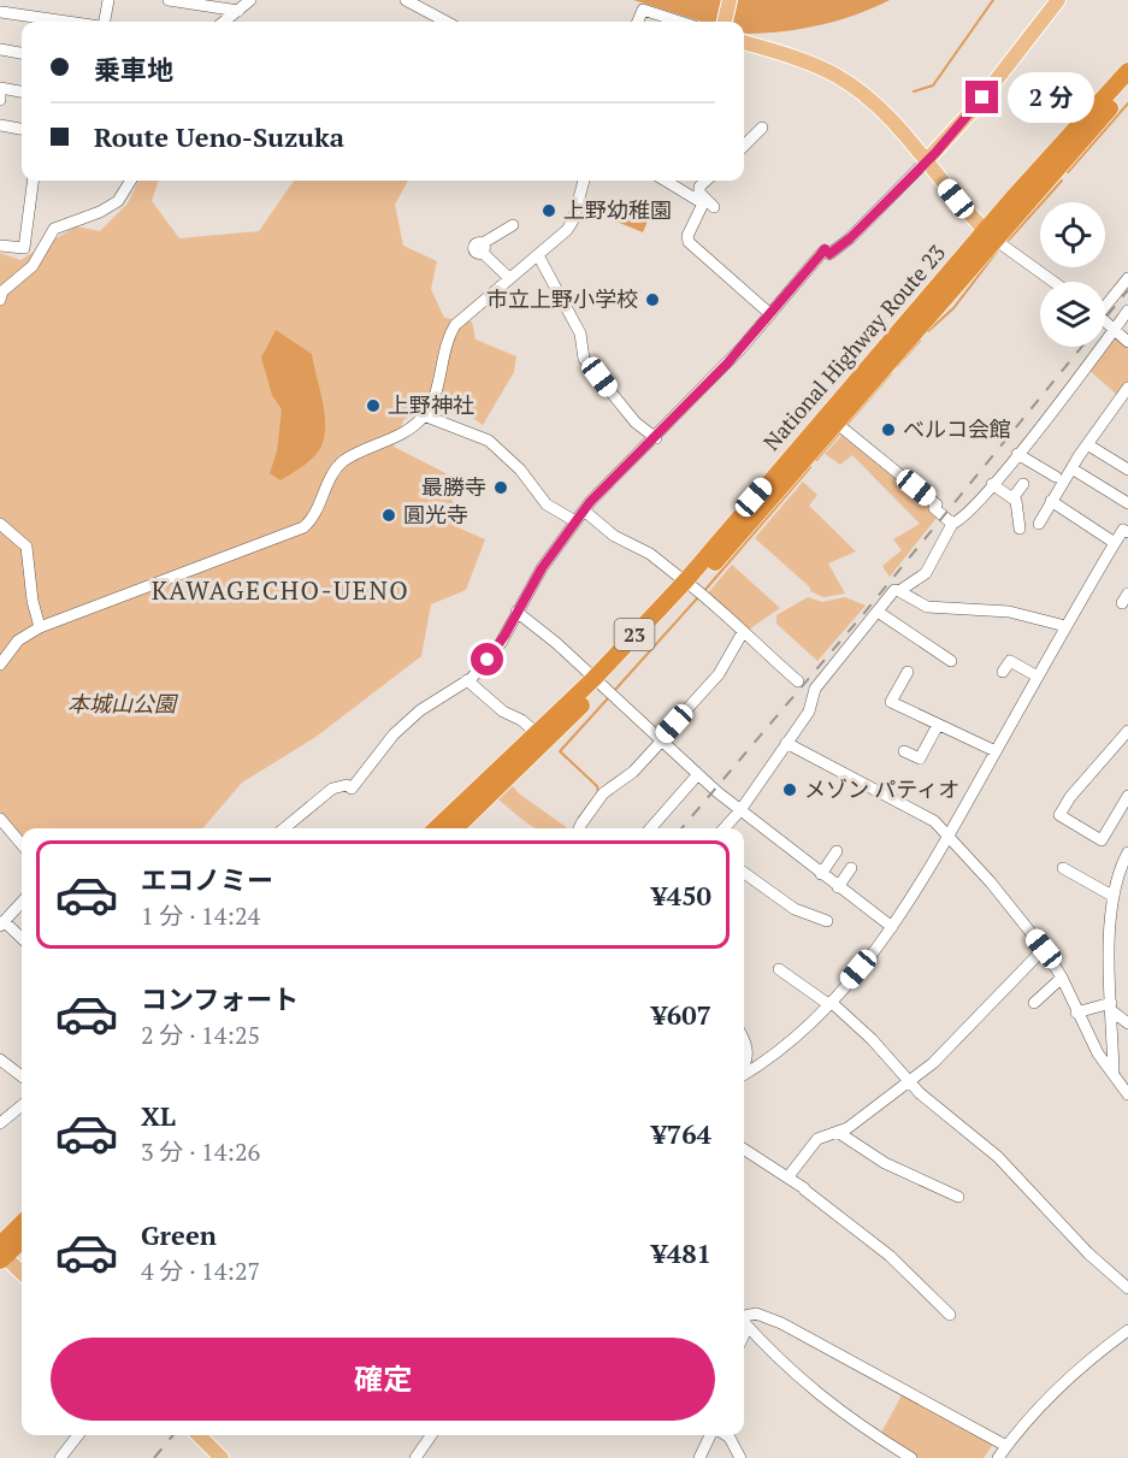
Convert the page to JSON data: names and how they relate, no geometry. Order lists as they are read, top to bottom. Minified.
{"streets":{"highway":["National Highway Route 23","23"]},"districts":["KAWAGECHO-UENO"],"parks":["本城山公園"],"places":["上野幼稚園","市立上野小学校","上野神社","ベルコ会館","最勝寺","圓光寺","メゾン パティオ"],"page":{"banner":["乗車地","Route Ueno-Suzuka"],"bubble":"2 分","list":[{"name":"エコノミー","note":"1 分 · 14:24","value":"¥450"},{"name":"コンフォート","note":"2 分 · 14:25","value":"¥607"},{"name":"XL","note":"3 分 · 14:26","value":"¥764"},{"name":"Green","note":"4 分 · 14:27","value":"¥481"}],"buttons":"確定"}}
